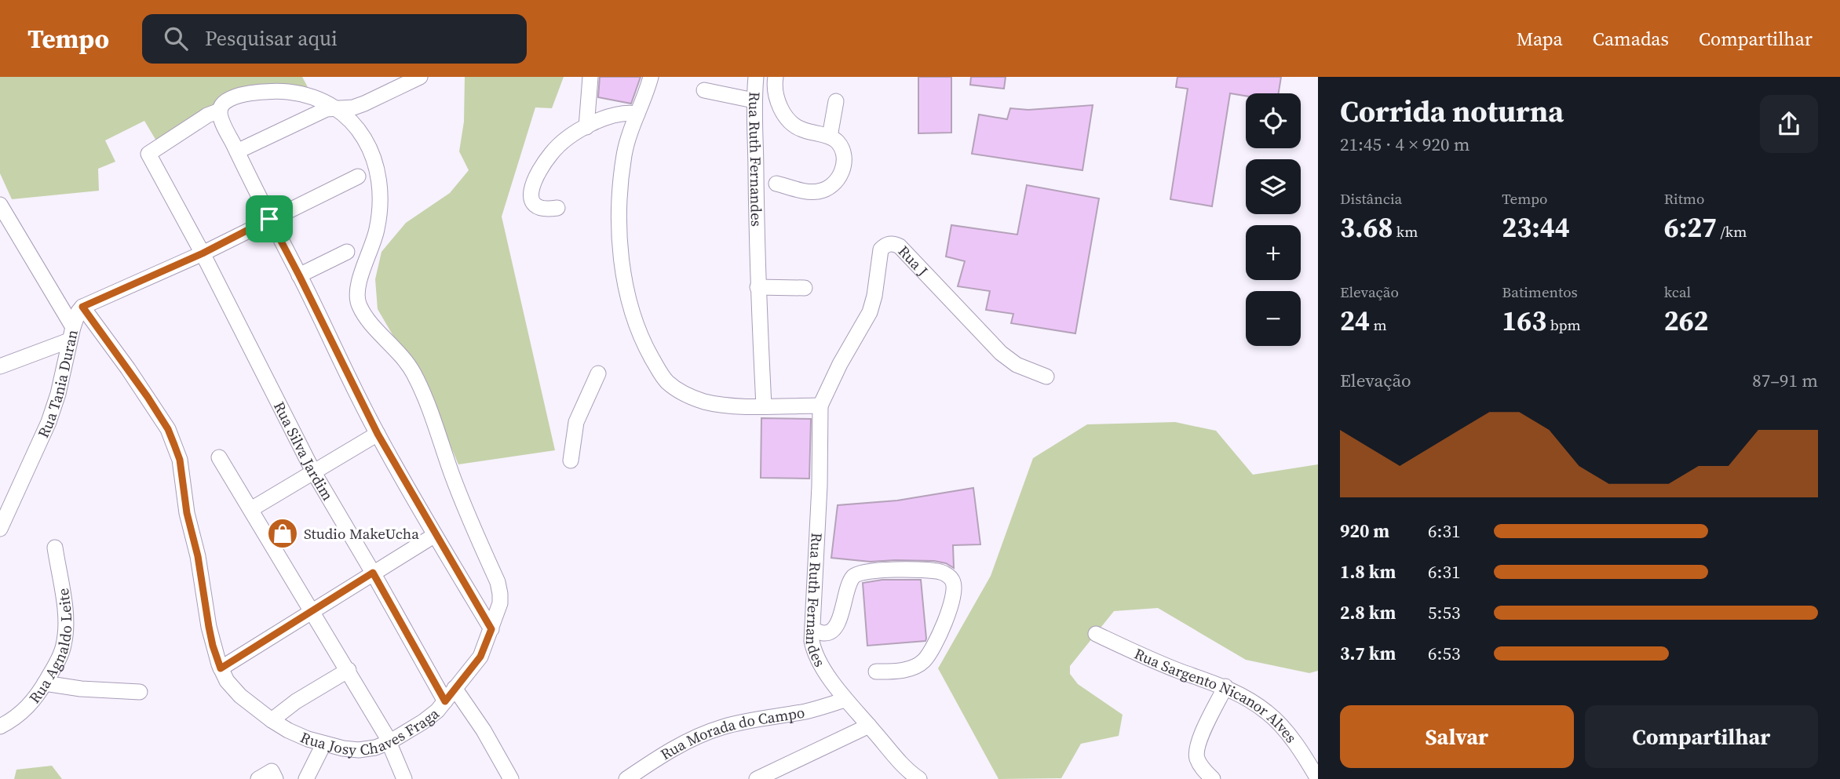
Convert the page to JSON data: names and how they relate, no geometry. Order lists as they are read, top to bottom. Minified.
{"streets":{"street":["Rua Ruth Fernandes","Rua J","Rua Tania Duran","Rua Silva Jardim","Rua Agnaldo Leite","Rua Sargento Nicanor Alves","Rua Josy Chaves Fraga","Rua Morada do Campo"]},"crossings":[["Rua Ruth Fernandes","Rua J"],["Rua Ruth Fernandes","Rua Morada do Campo"],["Rua Tania Duran","Rua Josy Chaves Fraga"],["Rua Silva Jardim","Rua Josy Chaves Fraga"]],"places":{"shop":["Studio MakeUcha"]},"page":{"header":"Tempo","search":"Pesquisar aqui","nav":["Mapa","Camadas","Compartilhar"],"heading":["Corrida noturna","21:45 · 4 × 920 m"],"map_buttons":["+","−"],"stats":[["Distância","3.68 km"],["Tempo","23:44"],["Ritmo","6:27 /km"],["Elevação","24 m"],["Batimentos","163 bpm"],["kcal","262"]],"chart":["Elevação","87–91 m"],"list":[{"name":"920 m","note":"6:31"},{"name":"1.8 km","note":"6:31"},{"name":"2.8 km","note":"5:53"},{"name":"3.7 km","note":"6:53"}],"buttons":["Salvar","Compartilhar"]}}
